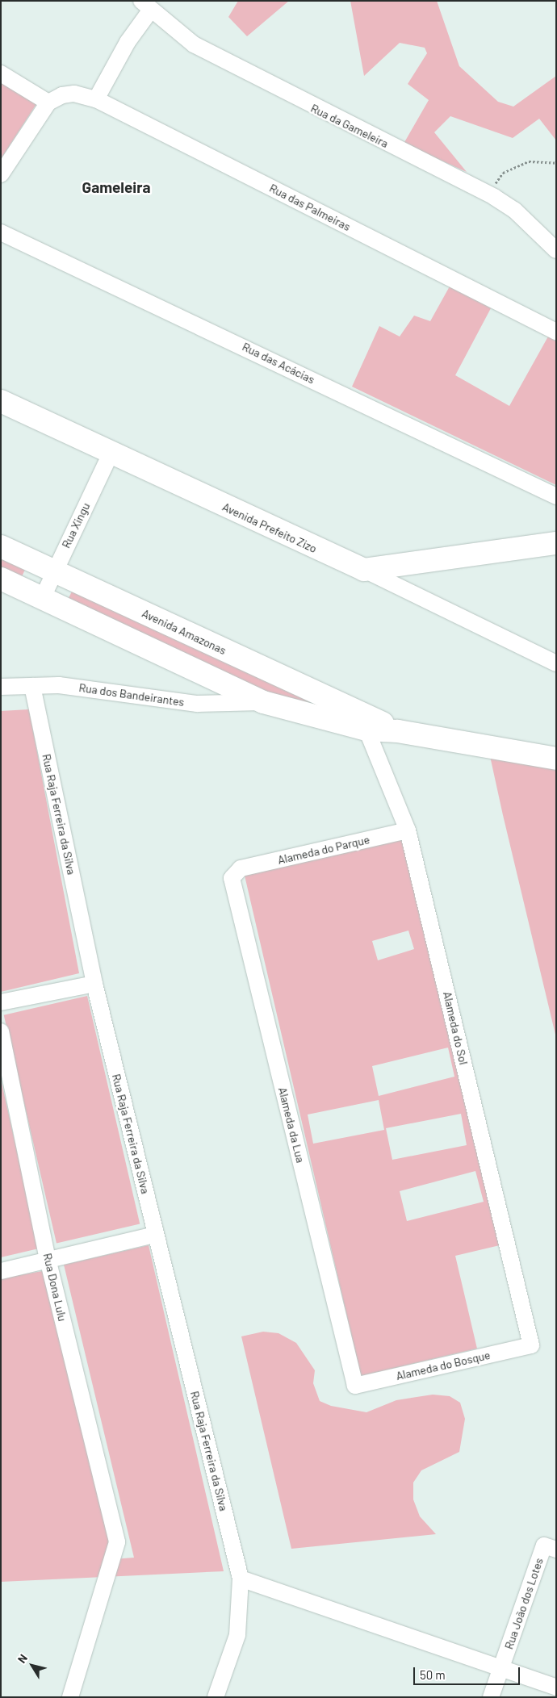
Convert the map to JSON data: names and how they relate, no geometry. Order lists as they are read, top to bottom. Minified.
{"streets":{"main road":["Avenida Prefeito Zizo","Avenida Amazonas"],"street":["Rua da Gameleira","Rua das Palmeiras","Rua das Acácias","Rua Xingu","Rua dos Bandeirantes","Rua Raja Ferreira da Silva","Alameda do Parque","Alameda do Sol","Alameda da Lua","Rua Dona Lulu","Alameda do Bosque","Rua João dos Lotes"]},"crossings":[["Rua Xingu","Avenida Prefeito Zizo"],["Rua Xingu","Avenida Amazonas"],["Avenida Amazonas","Alameda do Sol"],["Rua dos Bandeirantes","Rua Raja Ferreira da Silva"],["Alameda do Parque","Alameda do Sol"],["Alameda do Parque","Alameda da Lua"],["Alameda do Sol","Alameda do Bosque"],["Alameda da Lua","Alameda do Bosque"]],"districts":["Gameleira"],"scale_bar":"50 m","north":"top left"}
